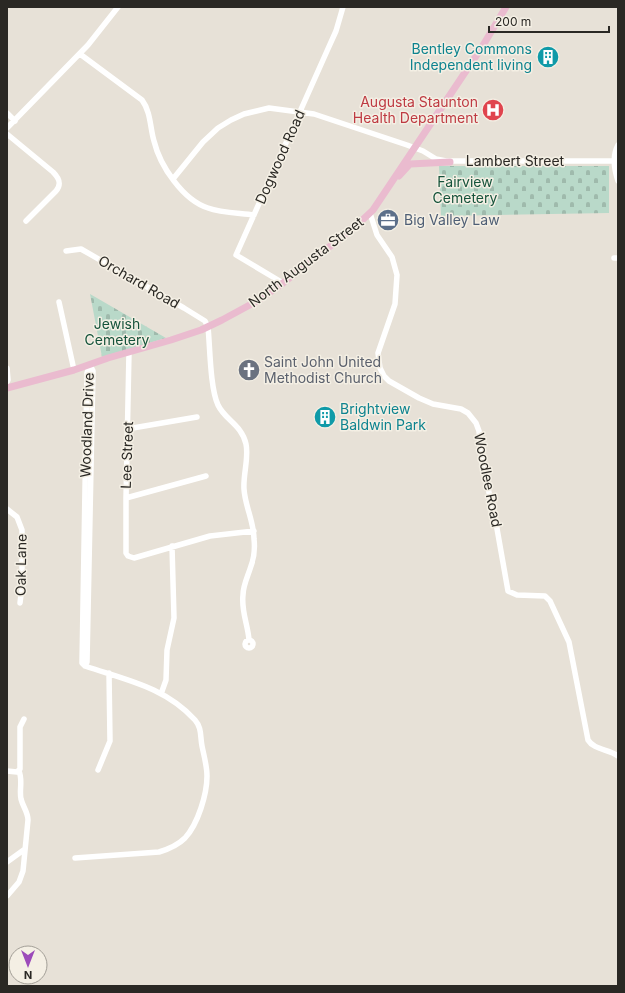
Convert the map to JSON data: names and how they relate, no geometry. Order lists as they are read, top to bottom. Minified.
{"streets":{"main road":["North Augusta Street"],"street":["Dogwood Road","Lambert Street","Orchard Road","Woodland Drive","Lee Street","Woodlee Road","Oak Lane"]},"crossings":[["Dogwood Road","Lambert Street"],["Dogwood Road","North Augusta Street"],["Lambert Street","North Augusta Street"],["North Augusta Street","Orchard Road"],["North Augusta Street","Woodland Drive"],["North Augusta Street","Lee Street"],["North Augusta Street","Woodlee Road"]],"parks":["Fairview Cemetery","Jewish Cemetery"],"places":{"building":["Bentley Commons Independent living","Brightview Baldwin Park"],"hospital":["Augusta Staunton Health Department"],"office":["Big Valley Law"],"church":["Saint John United Methodist Church"]},"scale_bar":"200 m","north":"bottom"}
